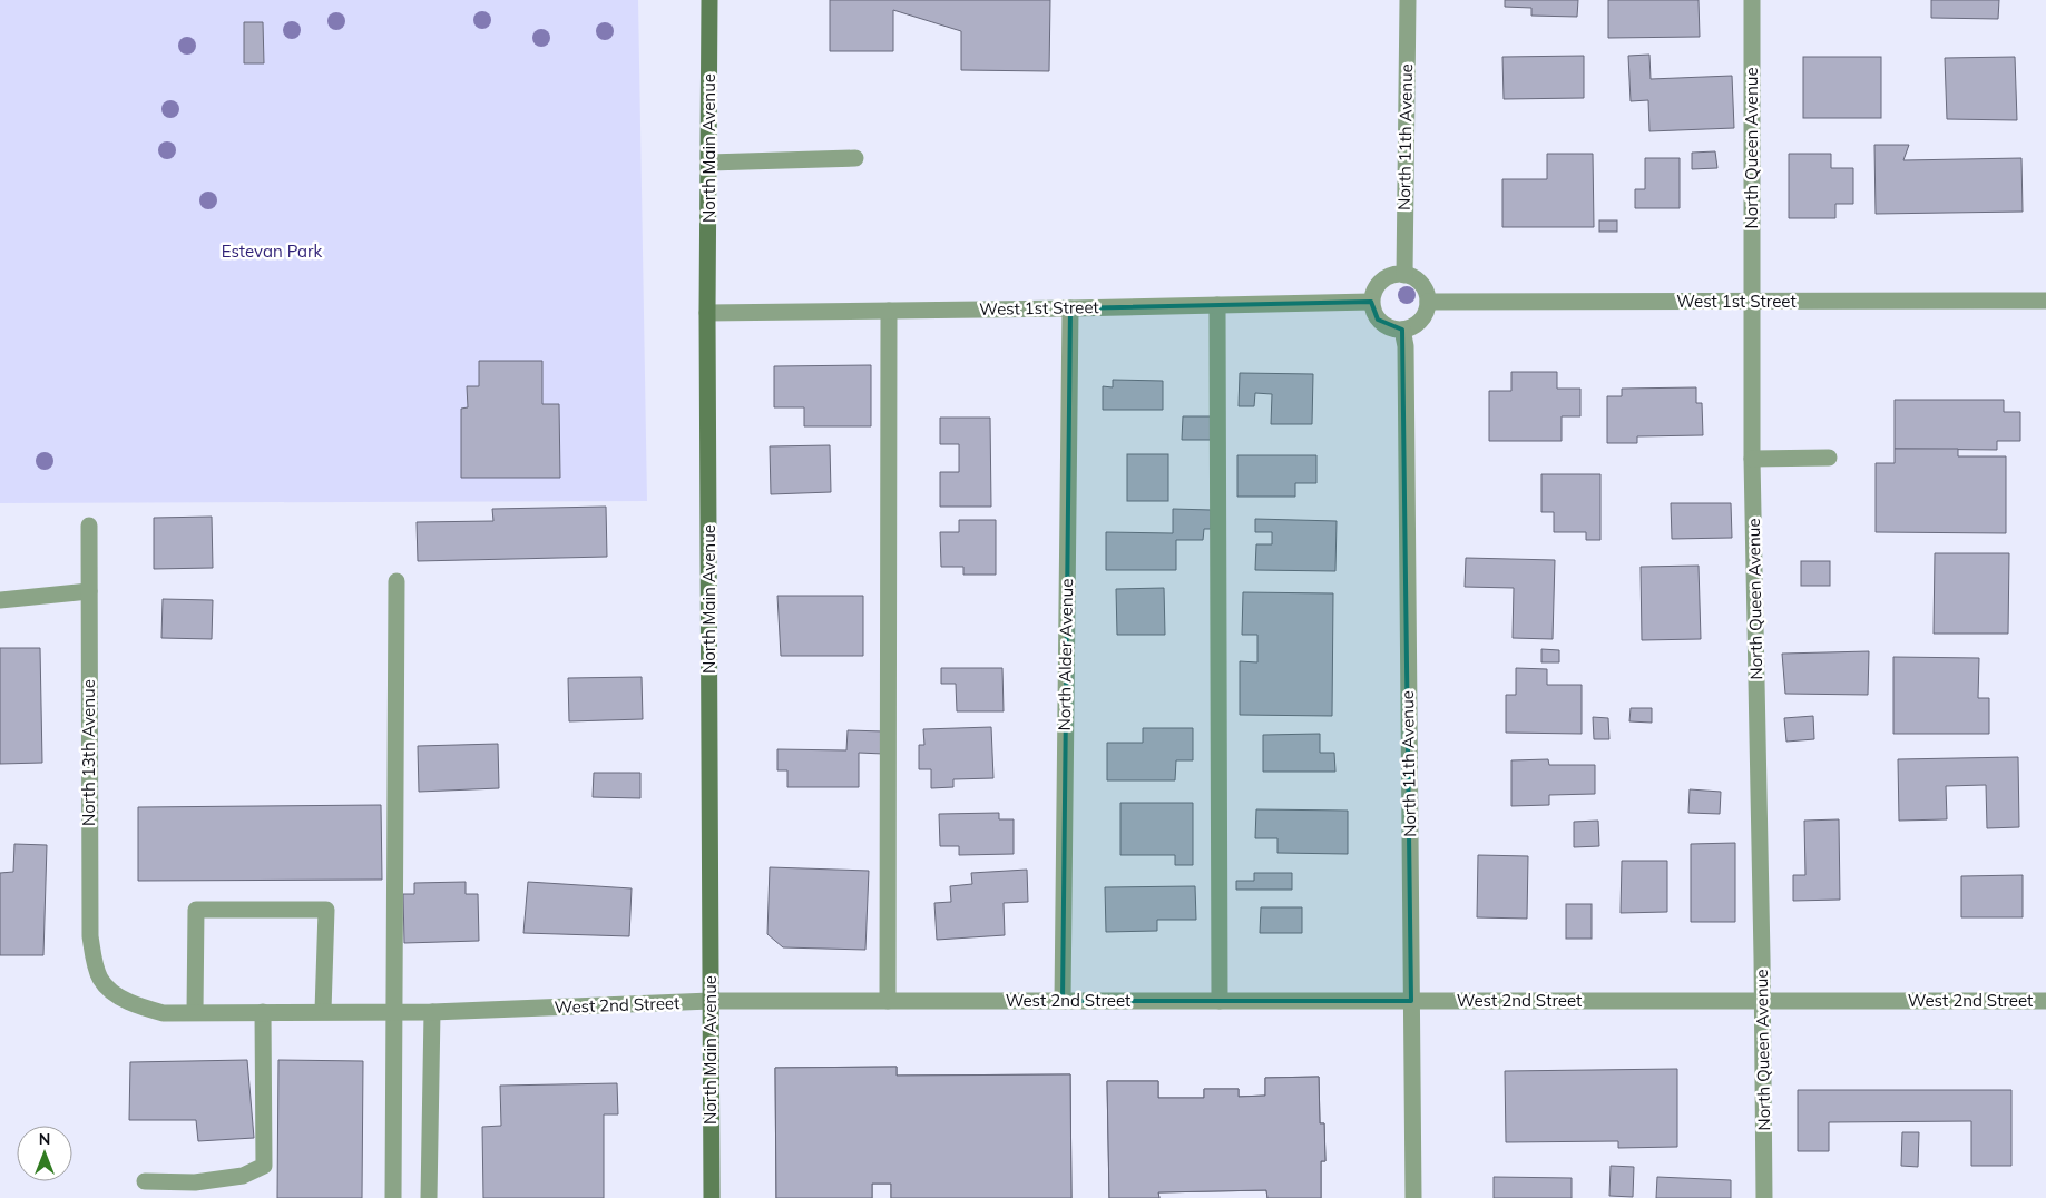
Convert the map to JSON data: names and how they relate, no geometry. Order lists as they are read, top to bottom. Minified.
{"streets":{"main road":["North Main Avenue"],"street":["North 11th Avenue","North Queen Avenue","West 1st Street","North Alder Avenue","North 13th Avenue","West 2nd Street"]},"crossings":[["North 11th Avenue","West 1st Street"],["North 11th Avenue","West 2nd Street"],["North Main Avenue","West 1st Street"],["North Main Avenue","West 2nd Street"],["North Queen Avenue","West 1st Street"],["North Queen Avenue","West 2nd Street"],["West 1st Street","North Alder Avenue"],["North Alder Avenue","West 2nd Street"],["North 13th Avenue","West 2nd Street"]],"parks":["Estevan Park"],"north":"top"}
